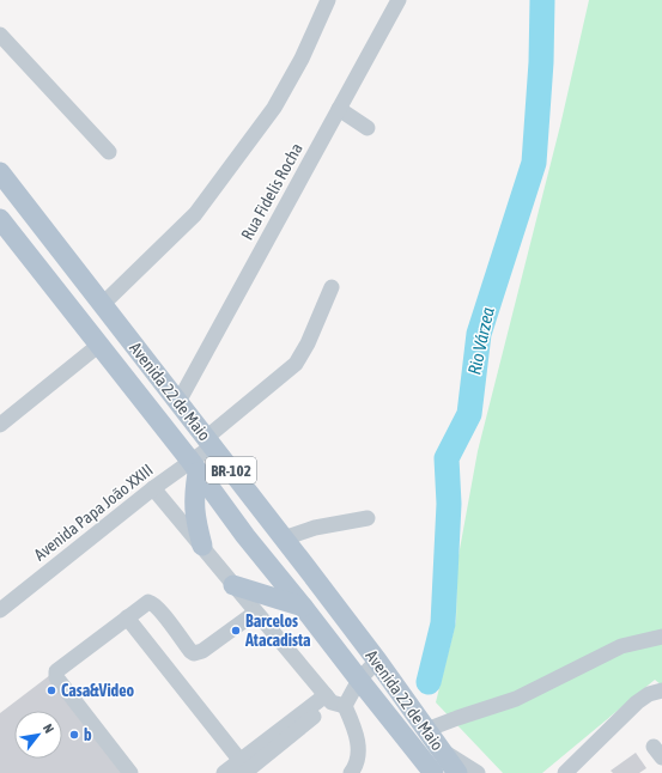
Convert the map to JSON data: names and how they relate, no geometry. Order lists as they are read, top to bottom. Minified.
{"streets":{"main road":["Avenida 22 de Maio","BR-102"],"street":["Rua Fidelis Rocha","Avenida Papa João XXIII"]},"crossings":[["Rua Fidelis Rocha","Avenida 22 de Maio"],["Avenida 22 de Maio","Avenida Papa João XXIII"]],"water":["Rio Várzea"],"places":["Barcelos Atacadista","Casa&Video","b"],"north":"top right"}
